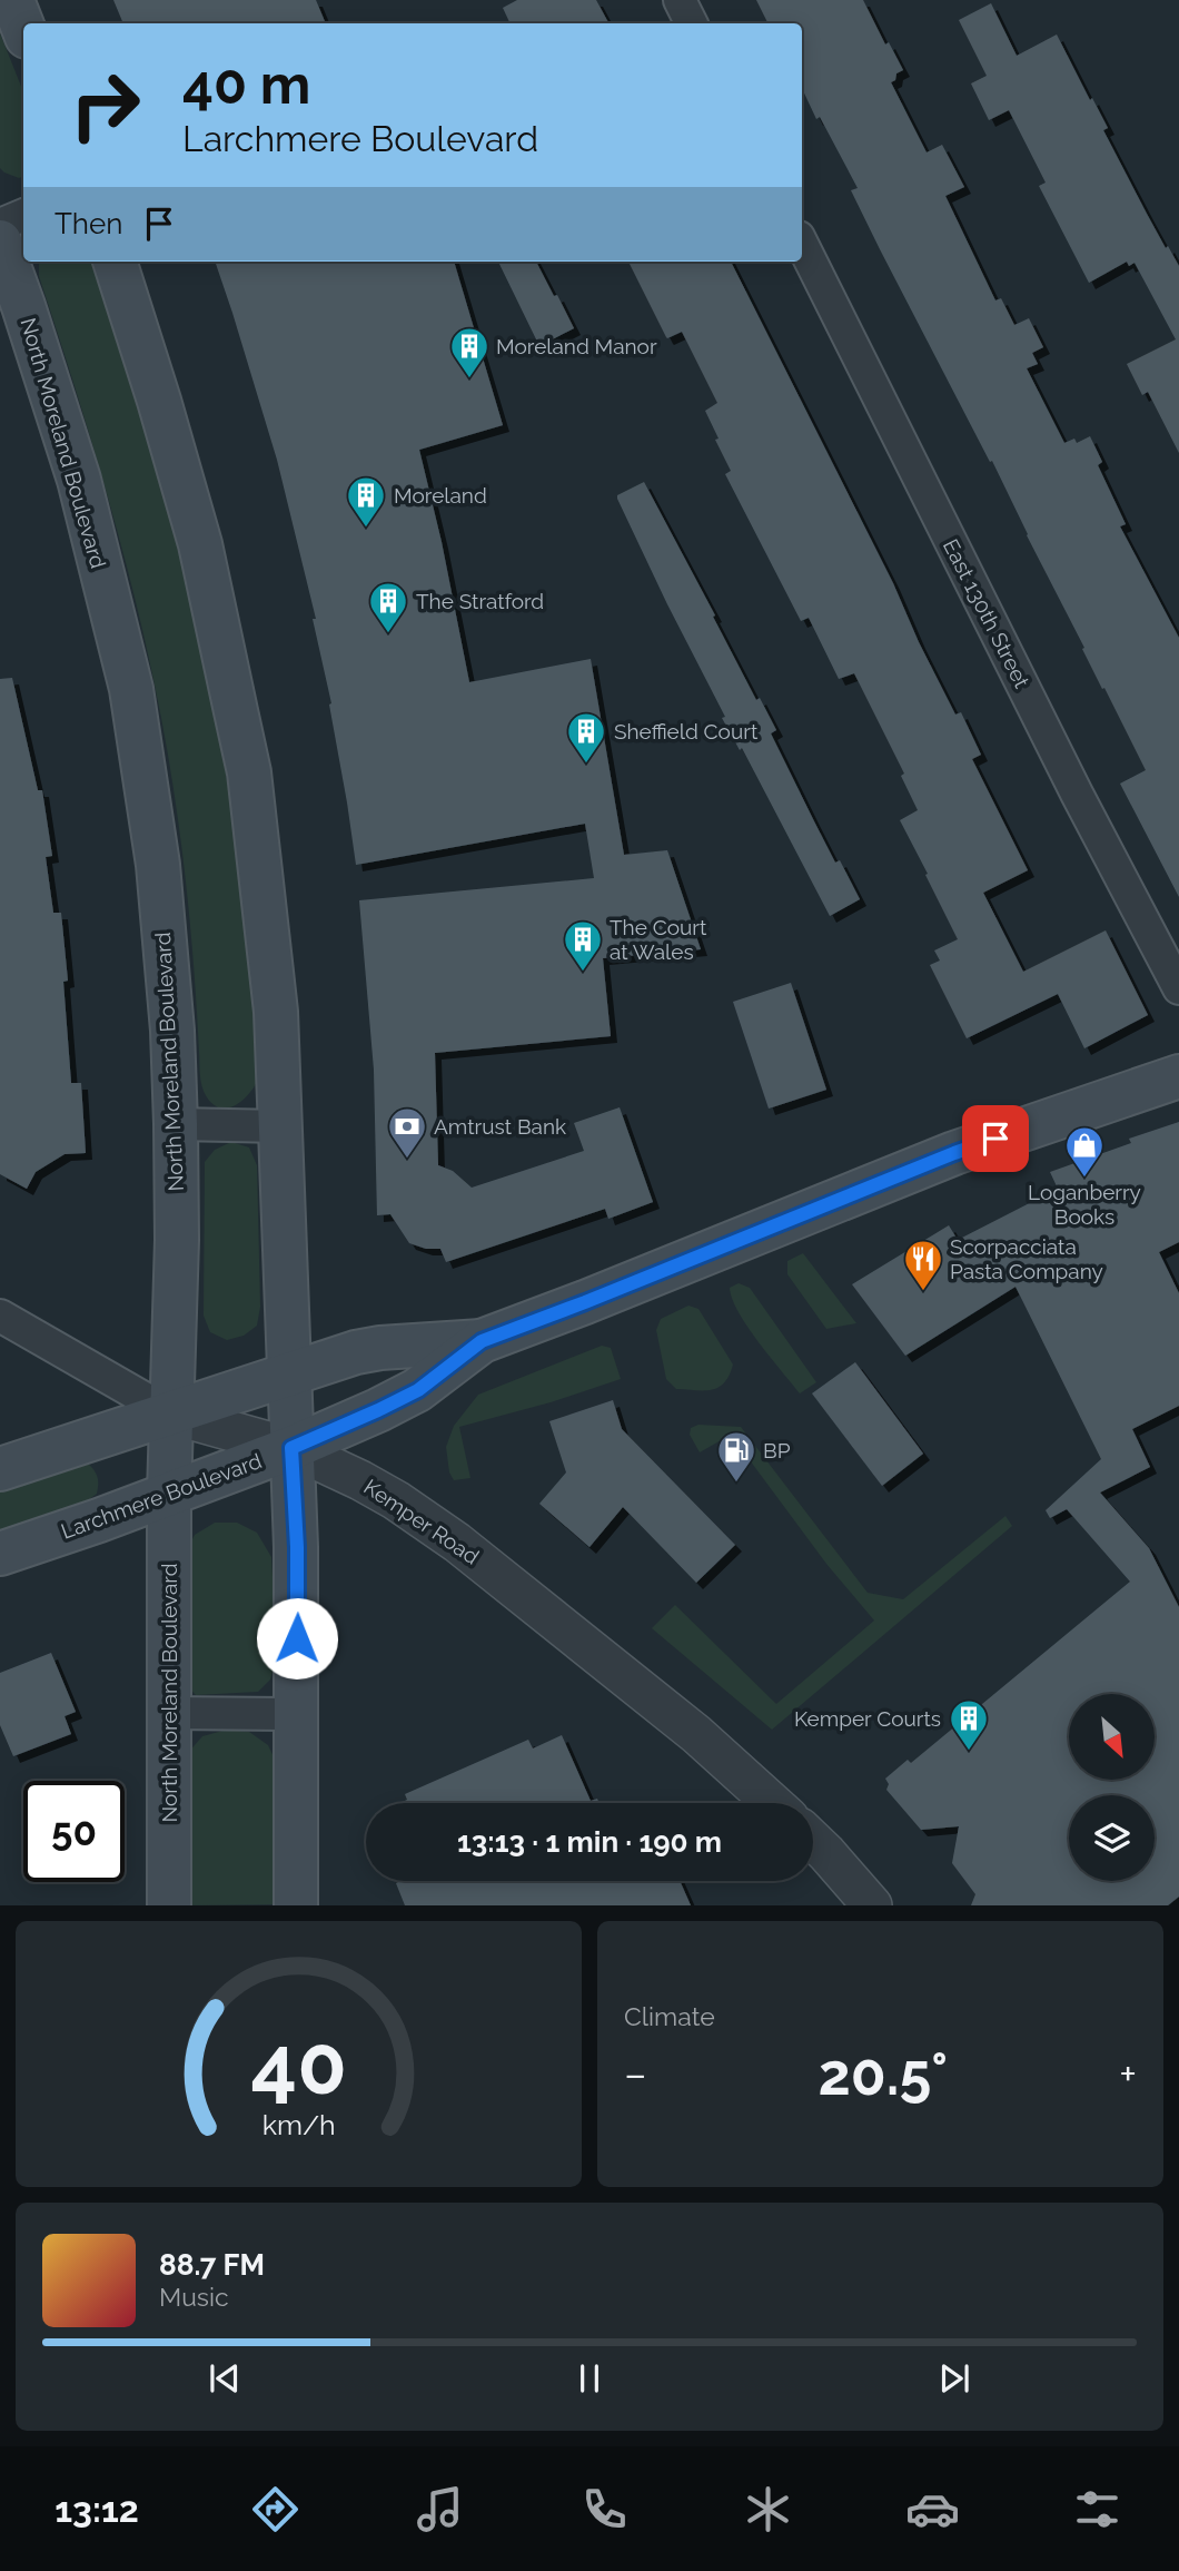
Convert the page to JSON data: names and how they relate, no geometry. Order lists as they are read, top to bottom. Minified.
{"streets":{"main road":["North Moreland Boulevard","Larchmere Boulevard"],"street":["East 130th Street","Kemper Road"]},"crossings":[["North Moreland Boulevard","Larchmere Boulevard"],["North Moreland Boulevard","Kemper Road"],["Larchmere Boulevard","Kemper Road"]],"places":{"building":["Moreland Manor","Moreland","The Stratford","Sheffield Court","The Court at Wales","Kemper Courts"],"bank":["Amtrust Bank"],"shop":["Loganberry Books"],"restaurant":["Scorpacciata Pasta Company"],"fuel station":["BP"]},"north":"bottom right","page":{"turn":["40 m","Larchmere Boulevard"],"then":"Then","limit":"50","trip":"13:13 · 1 min · 190 m","tile":"Climate","heat":["−","20.5°","+"],"song":["88.7 FM","Music"],"tabs":"13:12","gauge":["40","km/h"]}}
